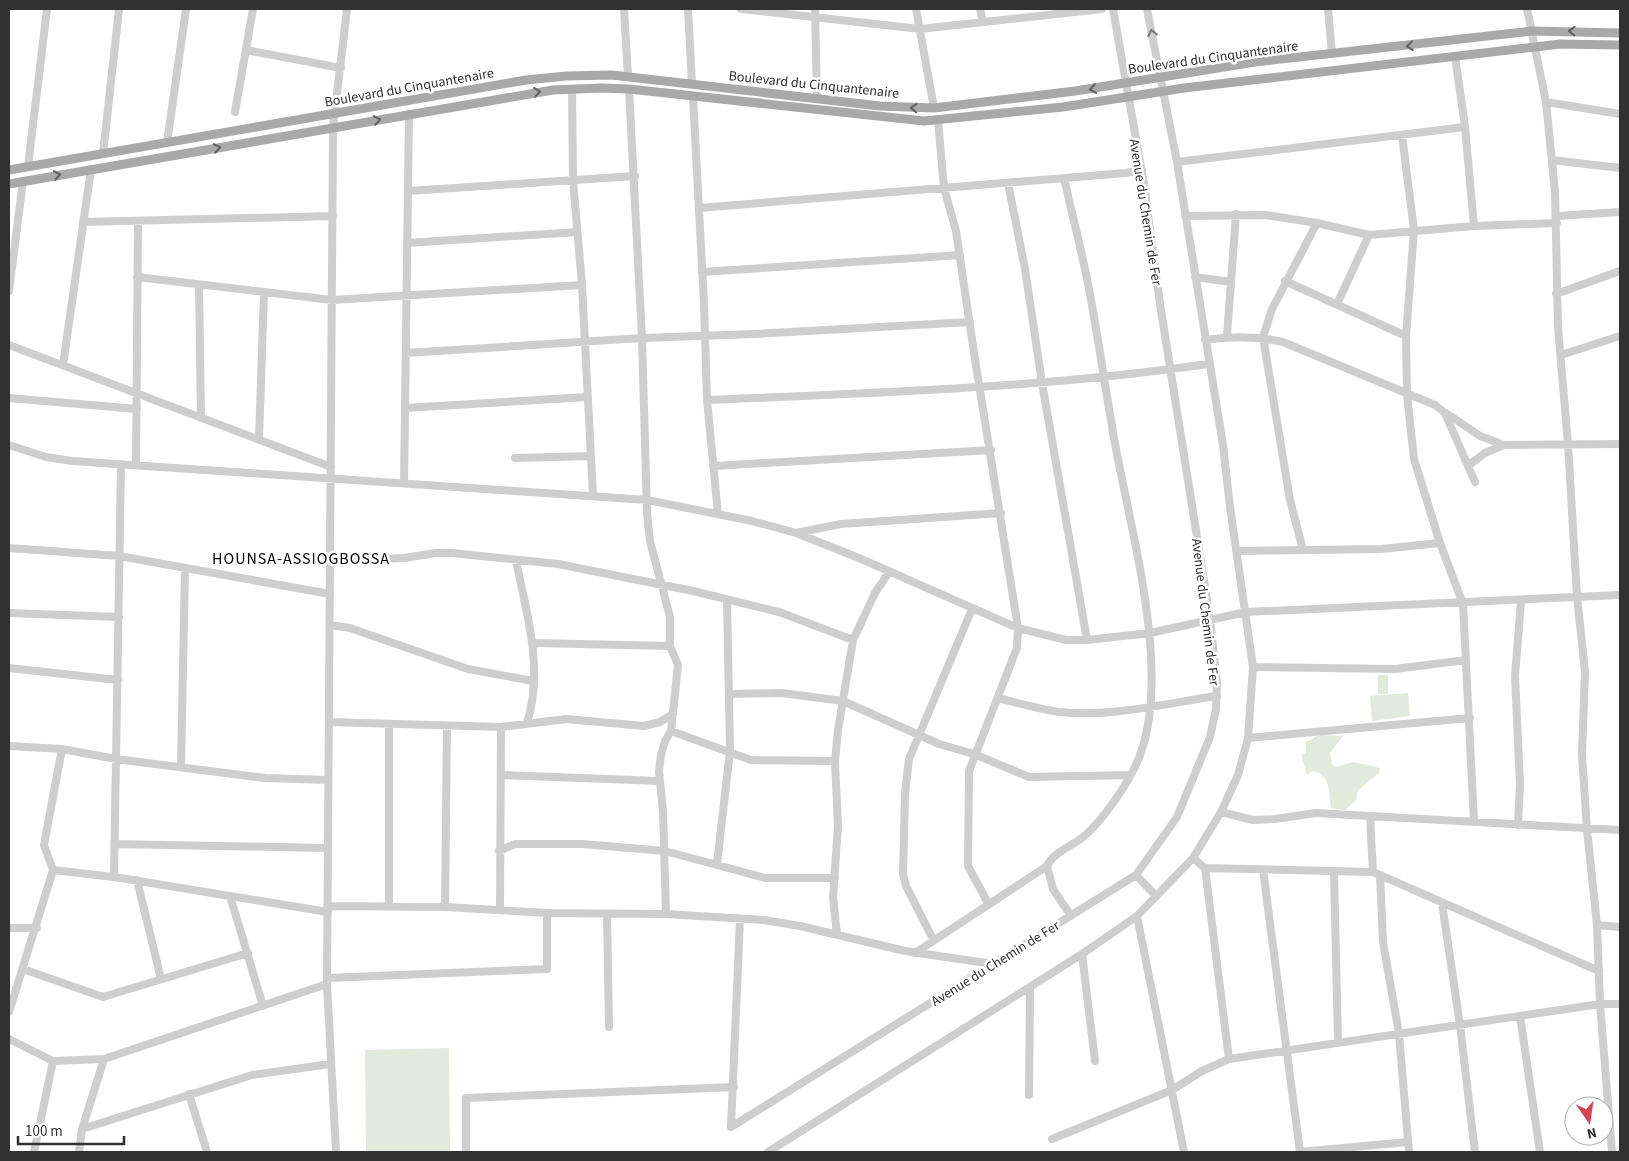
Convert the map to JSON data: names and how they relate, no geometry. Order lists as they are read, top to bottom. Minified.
{"streets":{"main road":["Boulevard du Cinquantenaire"],"street":["Avenue du Chemin de Fer"]},"crossings":[["Boulevard du Cinquantenaire","Avenue du Chemin de Fer"]],"districts":["HOUNSA-ASSIOGBOSSA"],"scale_bar":"100 m","north":"bottom"}
